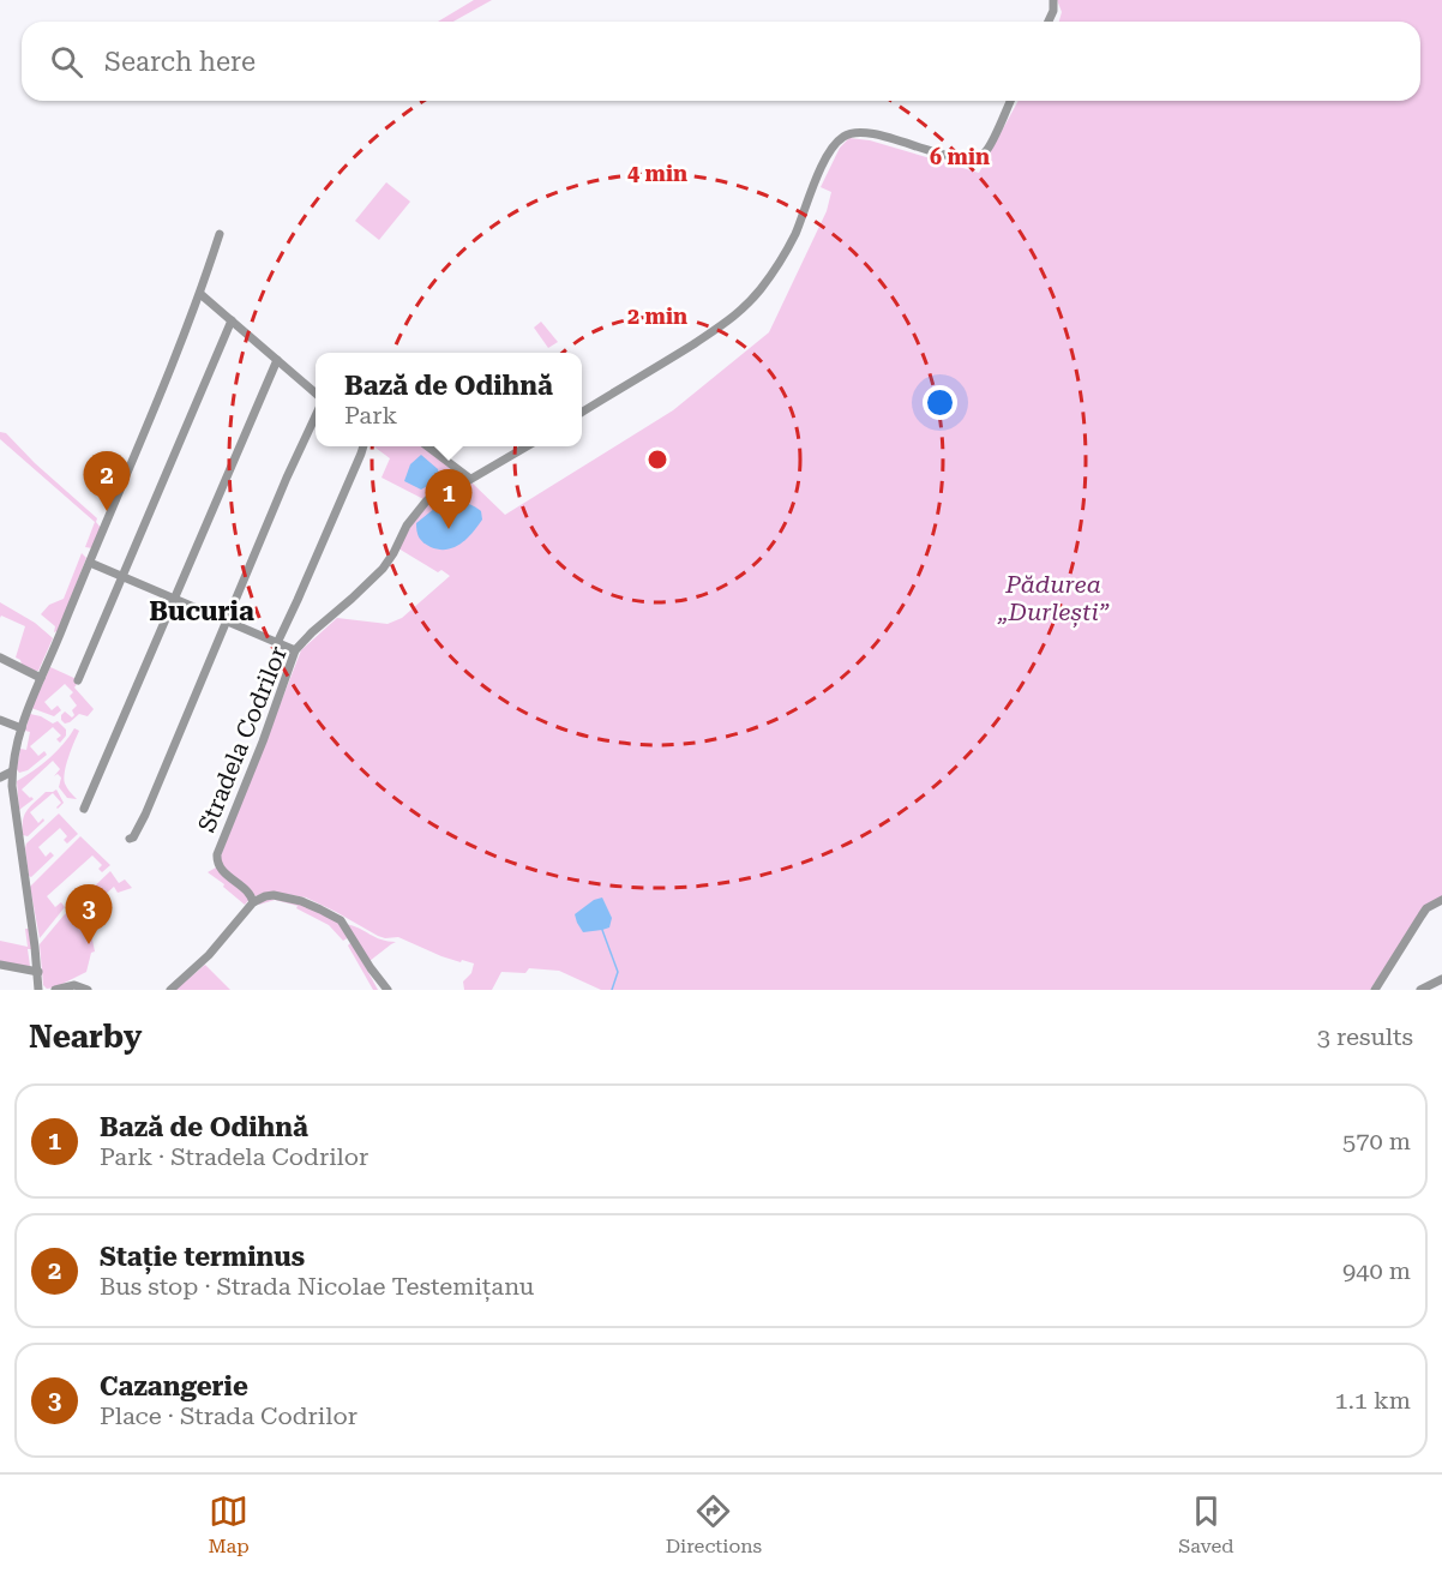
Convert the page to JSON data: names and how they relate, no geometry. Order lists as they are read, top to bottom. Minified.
{"streets":{"street":["Stradela Codrilor"]},"districts":["Bucuria"],"parks":["Pădurea „Durlești”"],"page":{"search":"Search here","popup":["Bază de Odihnă","Park"],"pins":["2","1","3"],"heading":["Nearby","3 results"],"list":[{"mark":"1","name":"Bază de Odihnă","note":"Park · Stradela Codrilor","value":"570 m"},{"mark":"2","name":"Stație terminus","note":"Bus stop · Strada Nicolae Testemițanu","value":"940 m"},{"mark":"3","name":"Cazangerie","note":"Place · Strada Codrilor","value":"1.1 km"}],"nav":["Map","Directions","Saved"]},"rings":["6 min","4 min","2 min"]}
